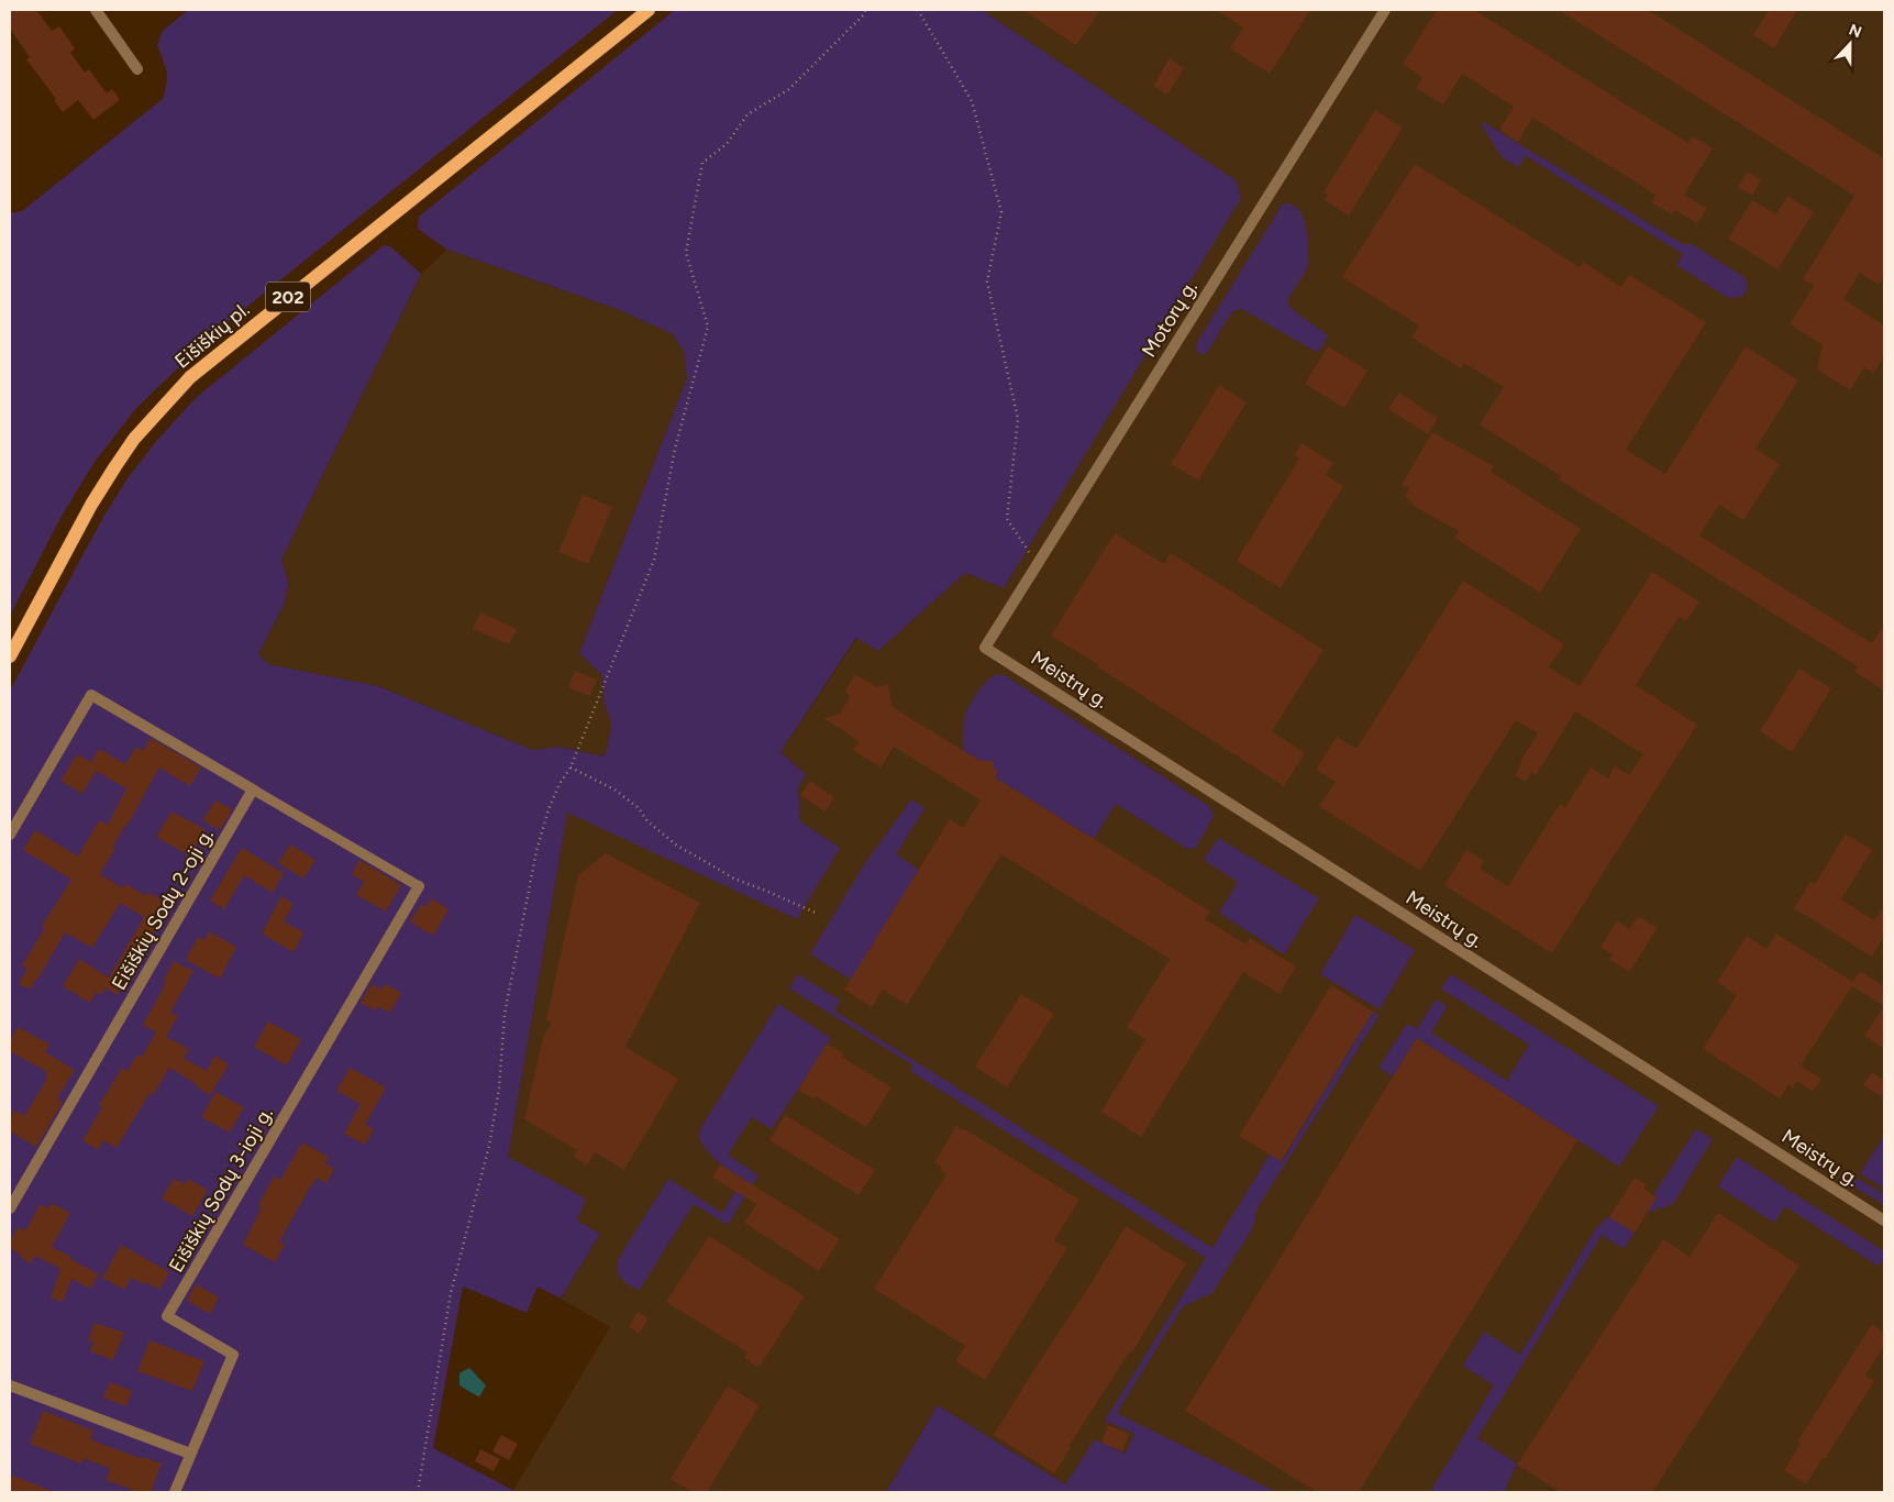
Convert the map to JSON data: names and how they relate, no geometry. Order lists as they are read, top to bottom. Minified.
{"streets":{"main road":["202","Eišiškių pl."],"street":["Motorų g.","Meistrų g.","Eišiškių Sodų 2-oji g.","Eišiškių Sodų 3-ioji g."]},"crossings":[["Motorų g.","Meistrų g."]],"north":"top"}
